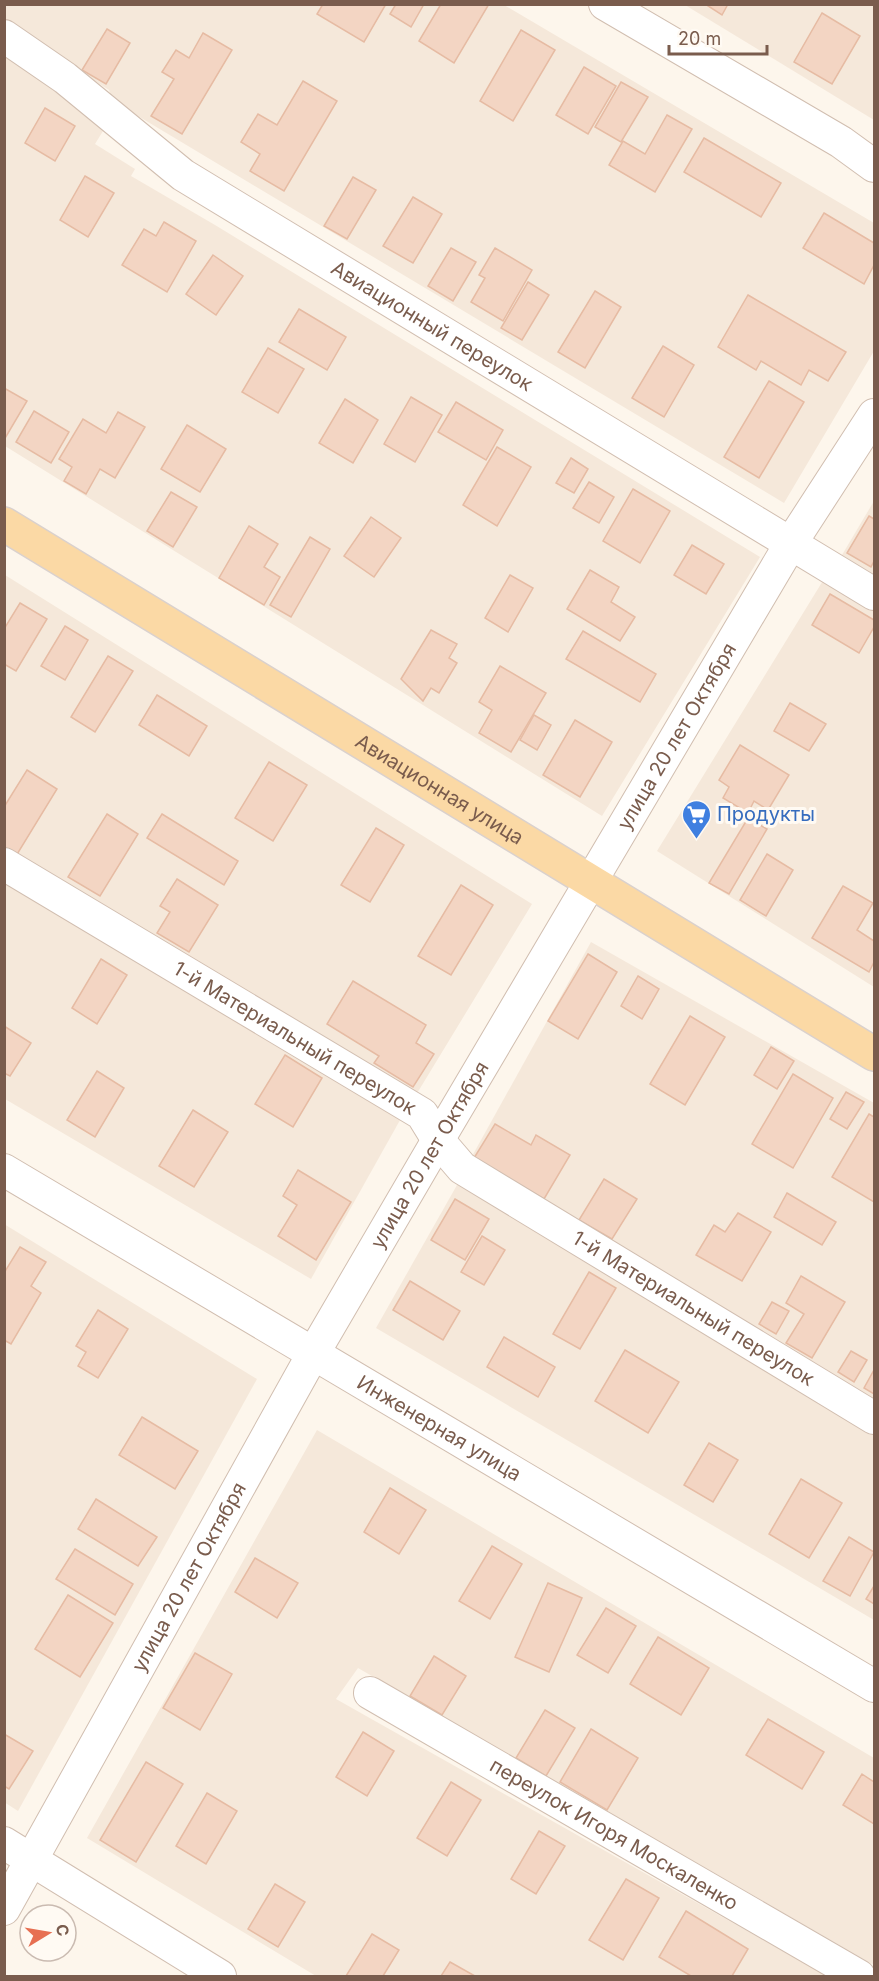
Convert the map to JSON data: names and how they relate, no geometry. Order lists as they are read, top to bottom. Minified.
{"streets":{"main road":["Авиационная улица"],"street":["Авиационный переулок","улица 20 лет Октября","1-й Материальный переулок","Инженерная улица","переулок Игоря Москаленко"]},"crossings":[["Авиационный переулок","улица 20 лет Октября"],["улица 20 лет Октября","Авиационная улица"],["улица 20 лет Октября","1-й Материальный переулок"],["улица 20 лет Октября","Инженерная улица"]],"places":{"supermarket":["Продукты"]},"scale_bar":"20 m","north":"right"}
